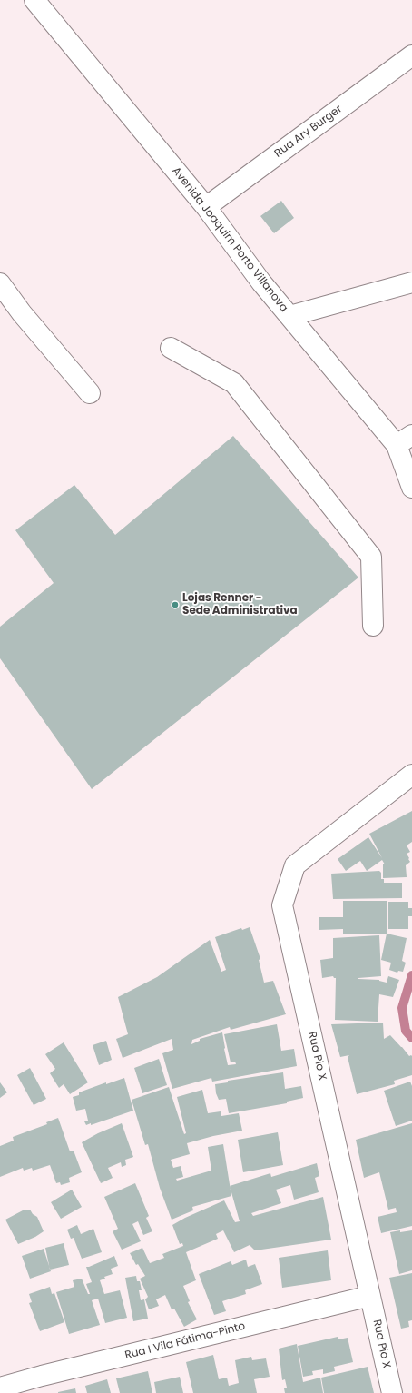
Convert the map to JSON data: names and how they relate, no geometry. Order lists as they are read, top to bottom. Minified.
{"streets":{"street":["Rua Ary Burger","Avenida Joaquim Porto Villanova","Rua Pio X","Rua I Vila Fátima-Pinto"]},"crossings":[["Rua Ary Burger","Avenida Joaquim Porto Villanova"],["Rua Pio X","Rua I Vila Fátima-Pinto"]],"places":["Lojas Renner - Sede Administrativa"]}
